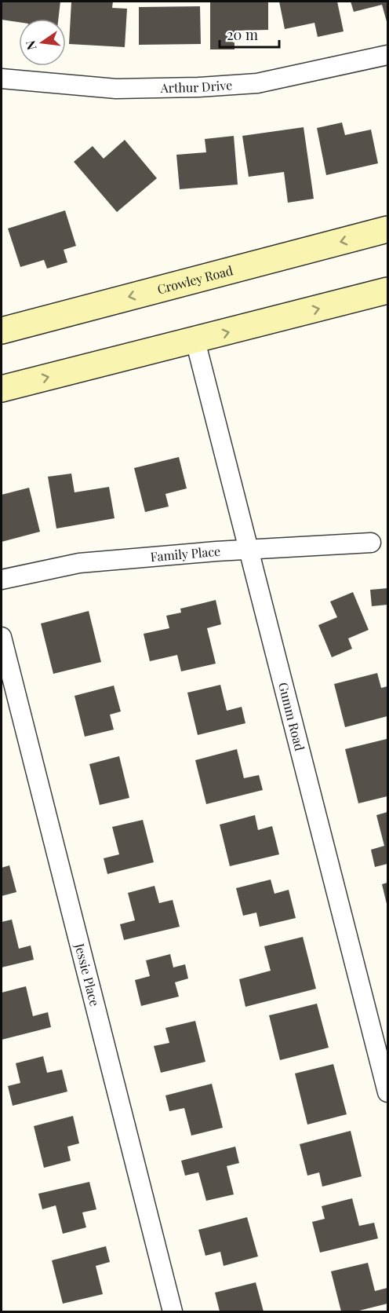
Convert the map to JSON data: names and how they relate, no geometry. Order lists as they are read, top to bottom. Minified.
{"streets":{"main road":["Crowley Road"],"street":["Arthur Drive","Family Place","Gumm Road","Jessie Place"]},"crossings":[["Family Place","Gumm Road"]],"scale_bar":"20 m","north":"left"}
